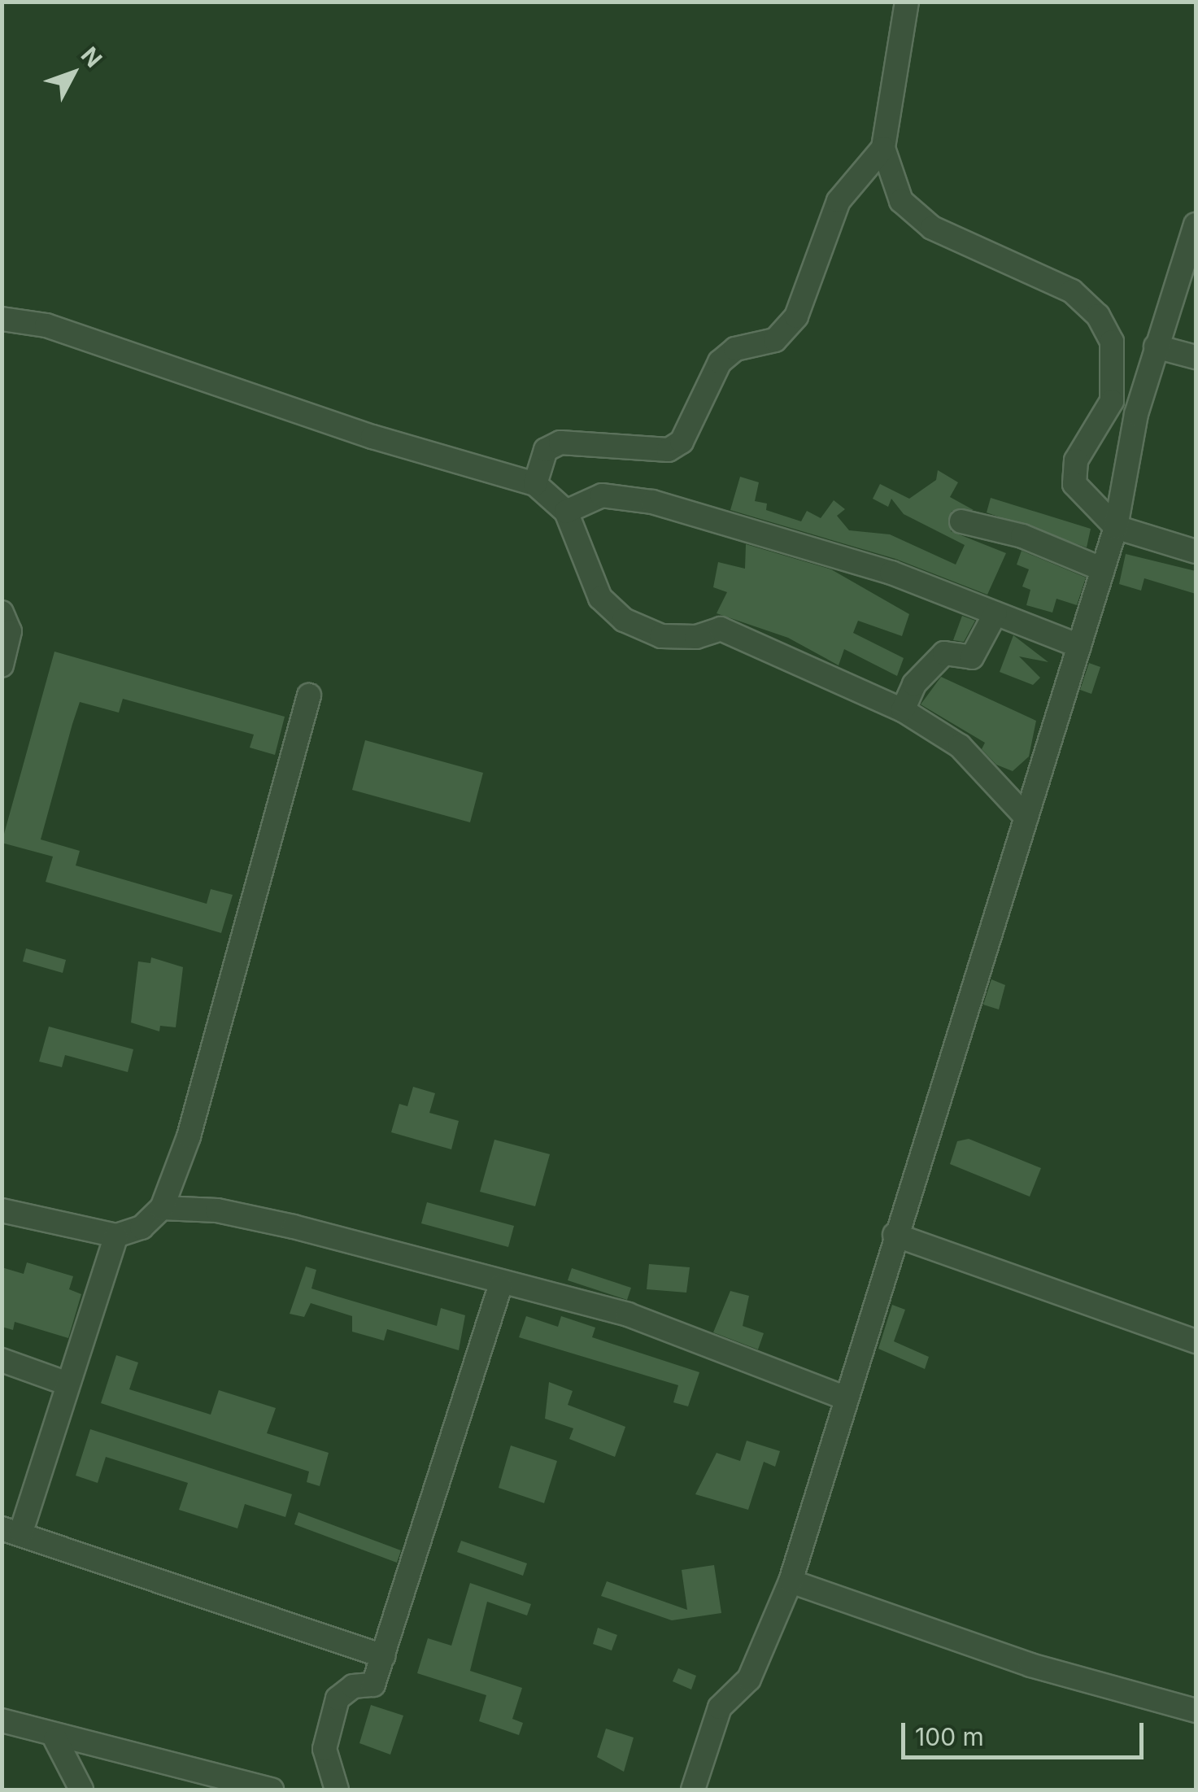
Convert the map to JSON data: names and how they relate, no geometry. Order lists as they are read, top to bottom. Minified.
{"scale_bar":"100 m","north":"top right"}
